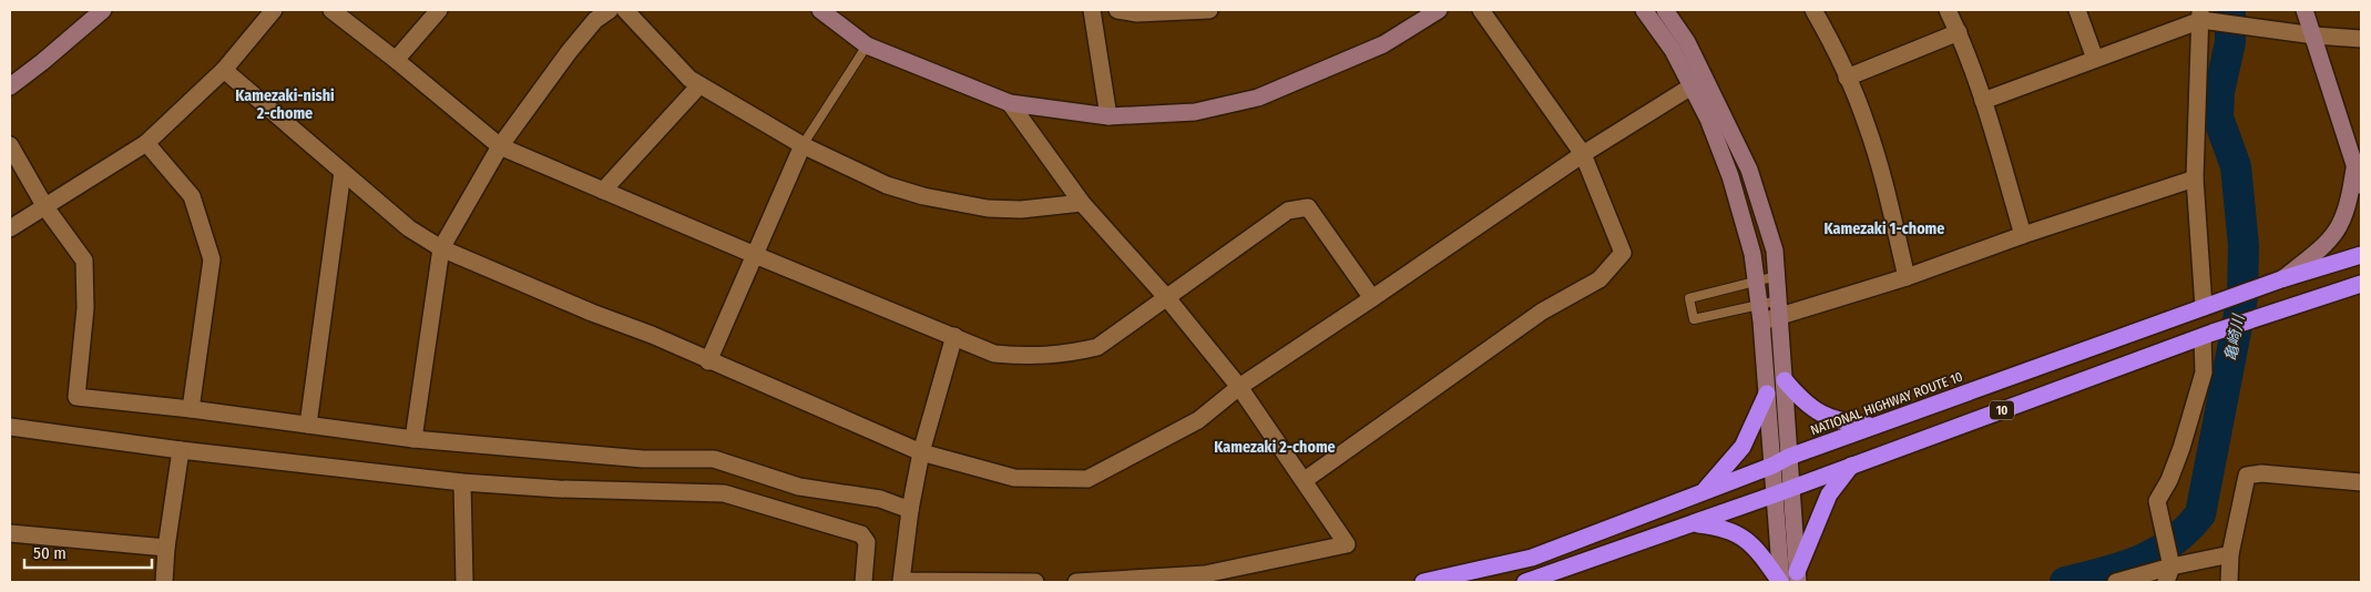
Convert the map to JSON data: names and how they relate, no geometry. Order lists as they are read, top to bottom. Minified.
{"streets":{"highway":["NATIONAL HIGHWAY ROUTE 10","10"]},"districts":["Kamezaki-nishi 2-chome","Kamezaki 1-chome","Kamezaki 2-chome"],"water":["亀崎川"],"scale_bar":"50 m"}
